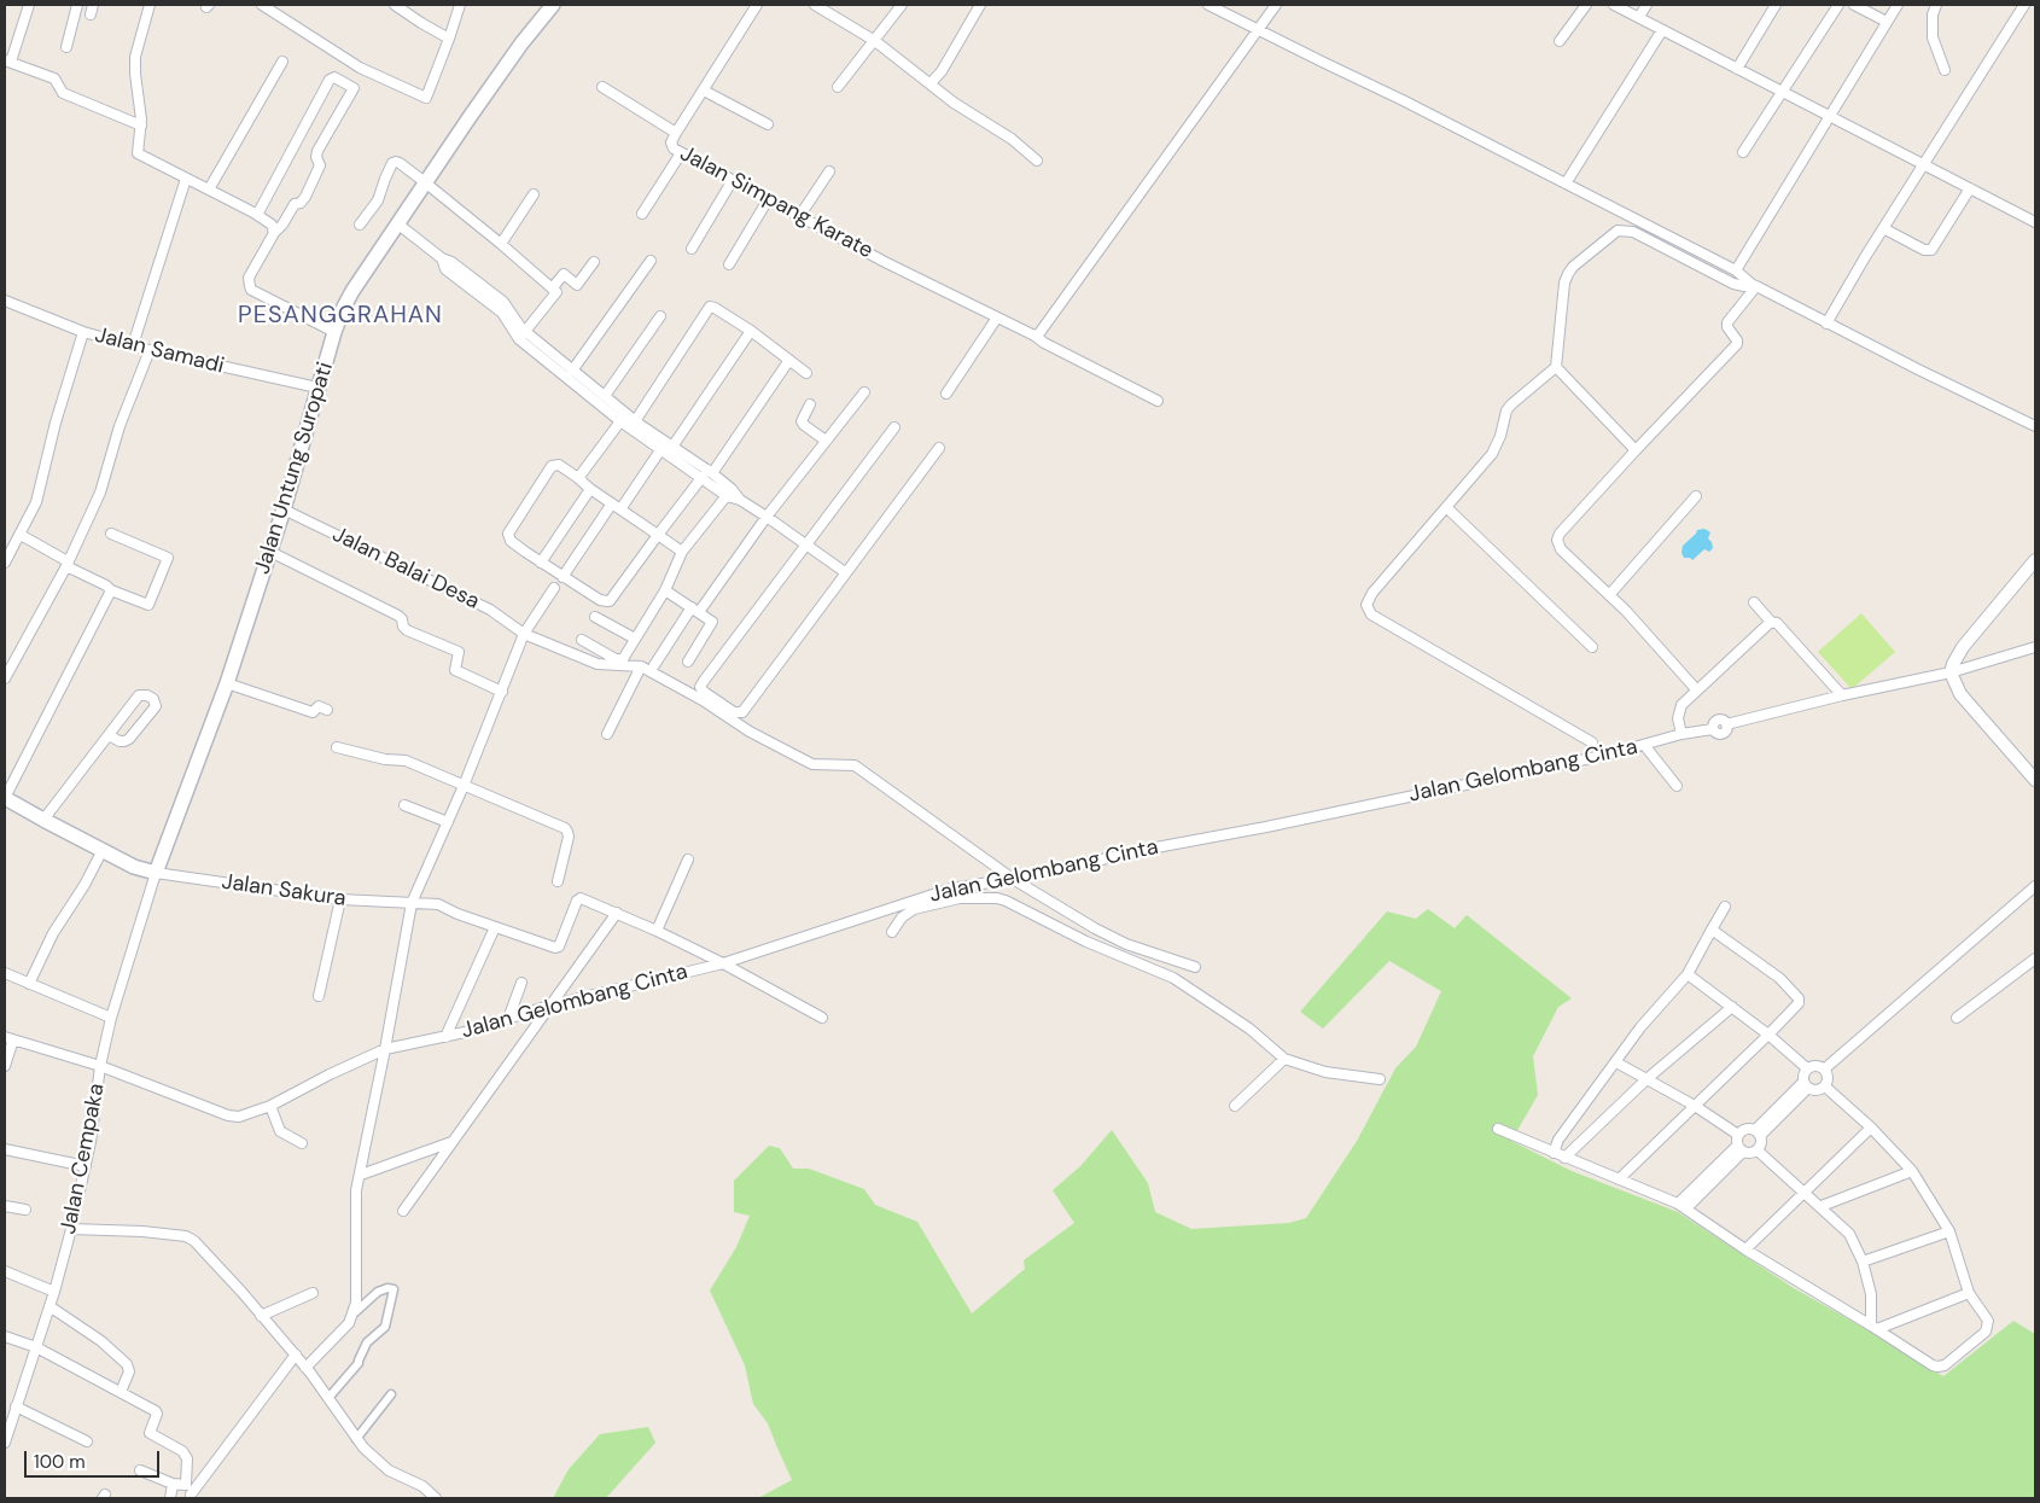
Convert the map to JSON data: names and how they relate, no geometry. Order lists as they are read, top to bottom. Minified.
{"streets":{"main road":["Jalan Untung Suropati"],"street":["Jalan Simpang Karate","Jalan Samadi","Jalan Balai Desa","Jalan Gelombang Cinta","Jalan Sakura","Jalan Cempaka"]},"crossings":[["Jalan Samadi","Jalan Untung Suropati"],["Jalan Untung Suropati","Jalan Balai Desa"],["Jalan Untung Suropati","Jalan Sakura"],["Jalan Untung Suropati","Jalan Cempaka"],["Jalan Gelombang Cinta","Jalan Cempaka"],["Jalan Sakura","Jalan Cempaka"]],"districts":["PESANGGRAHAN"],"scale_bar":"100 m"}
